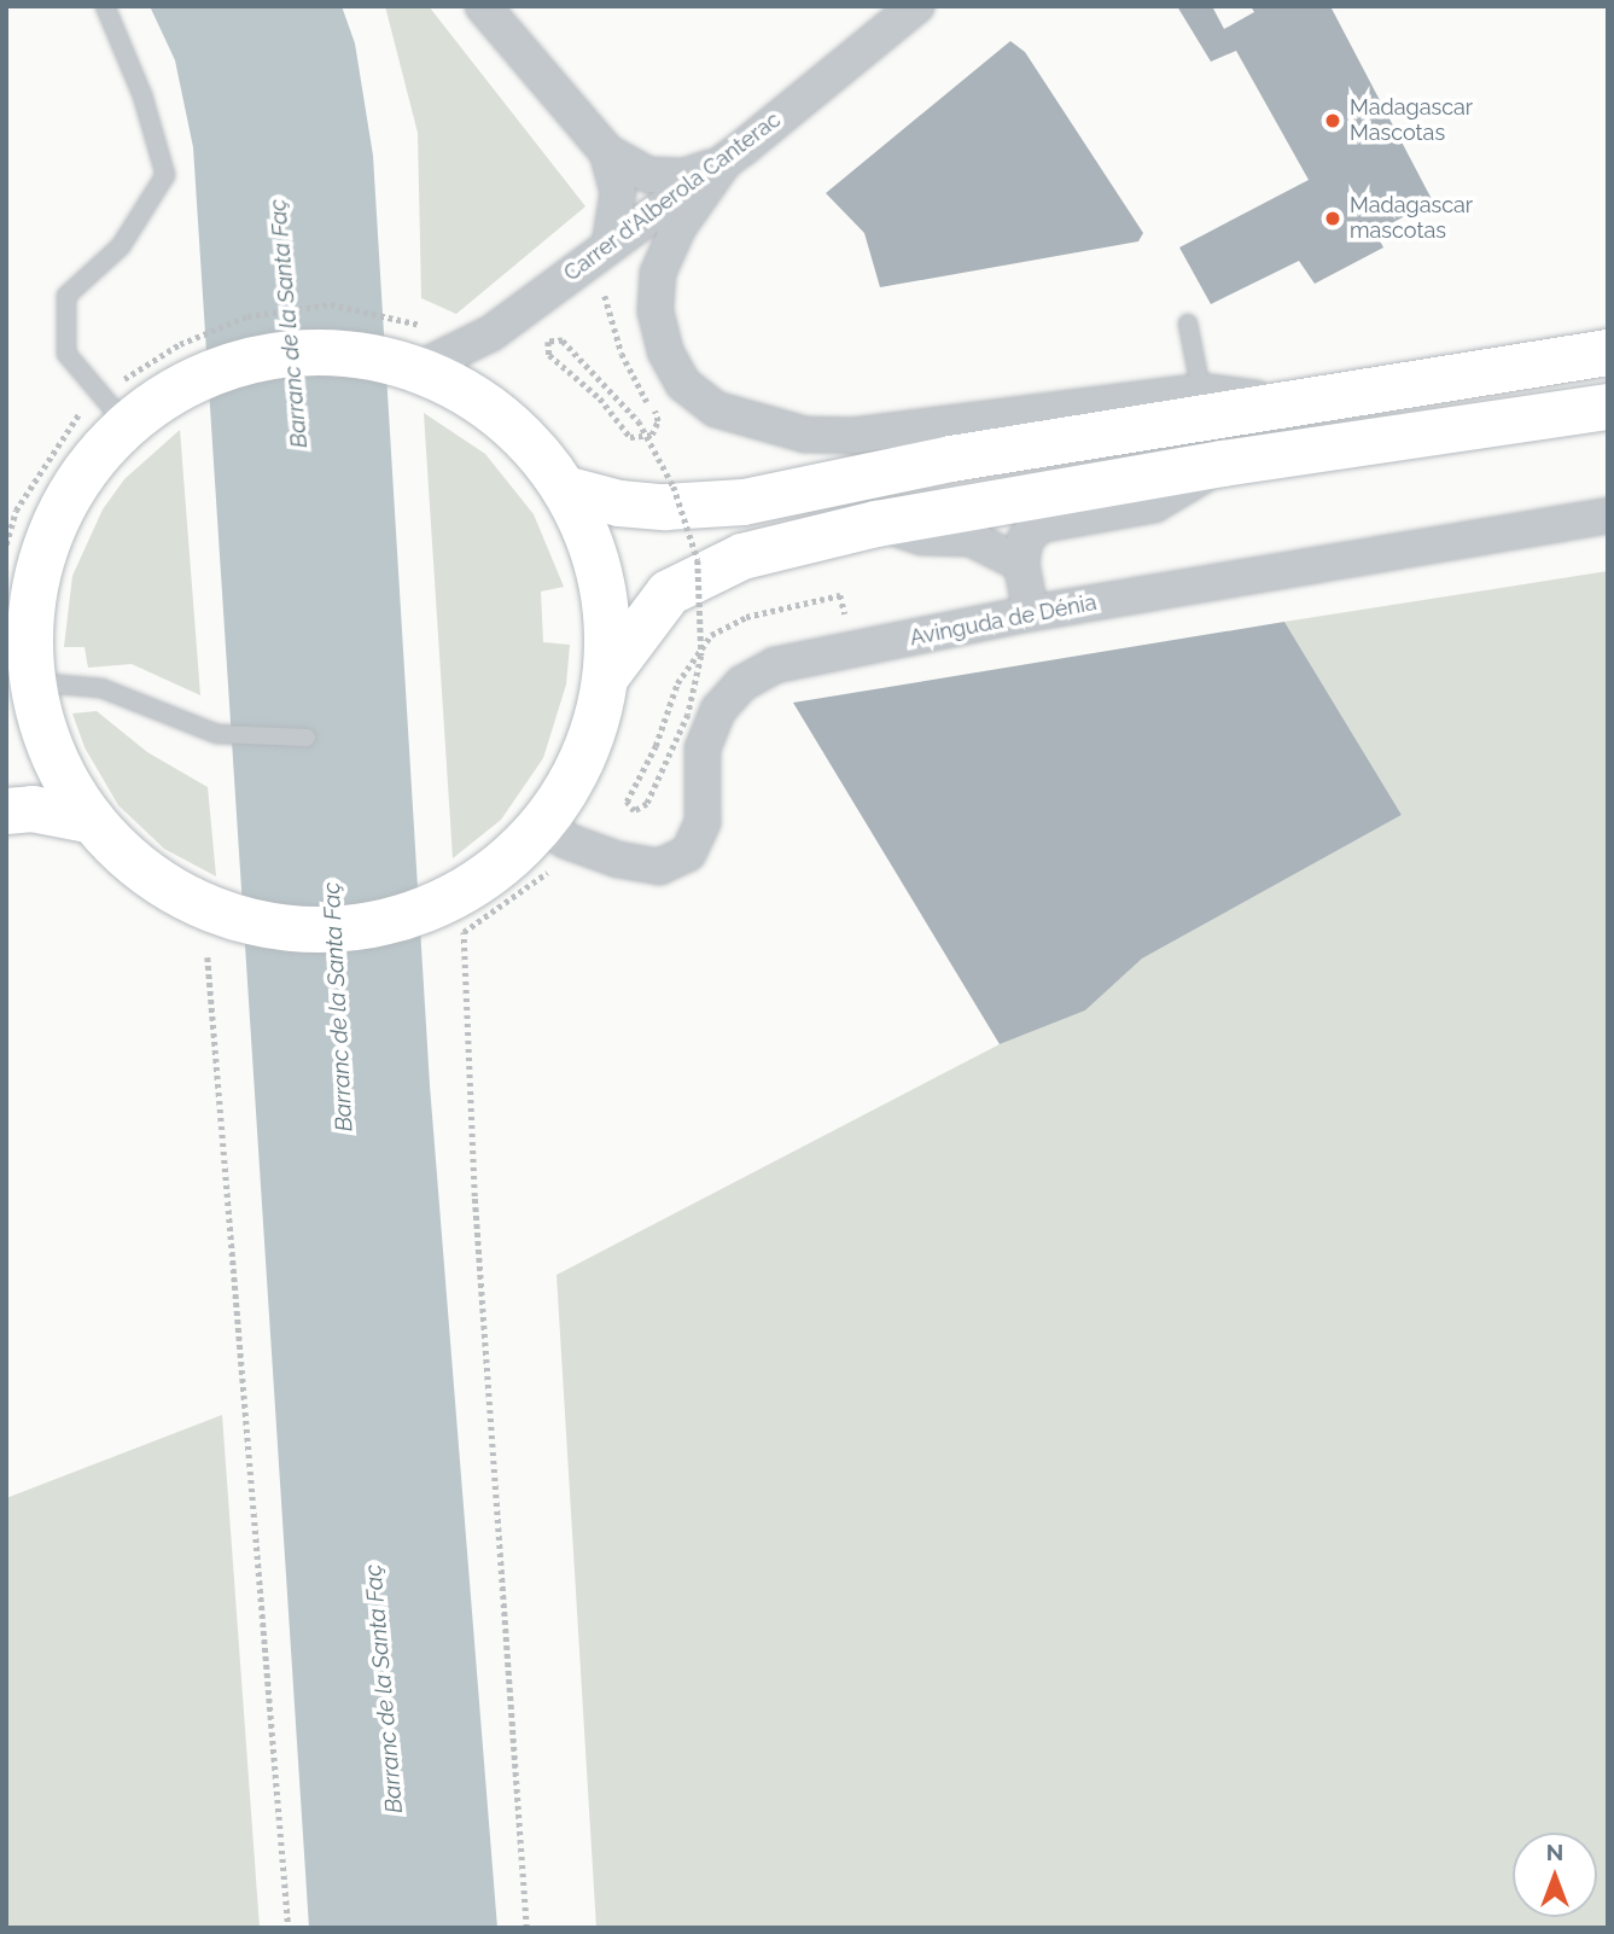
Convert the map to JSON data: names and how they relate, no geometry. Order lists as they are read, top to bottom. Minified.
{"streets":{"street":["Carrer d'Alberola Canterac","Avinguda de Dénia"]},"water":["Barranc de la Santa Faç"],"places":["Madagascar Mascotas","Madagascar mascotas"],"north":"top"}
